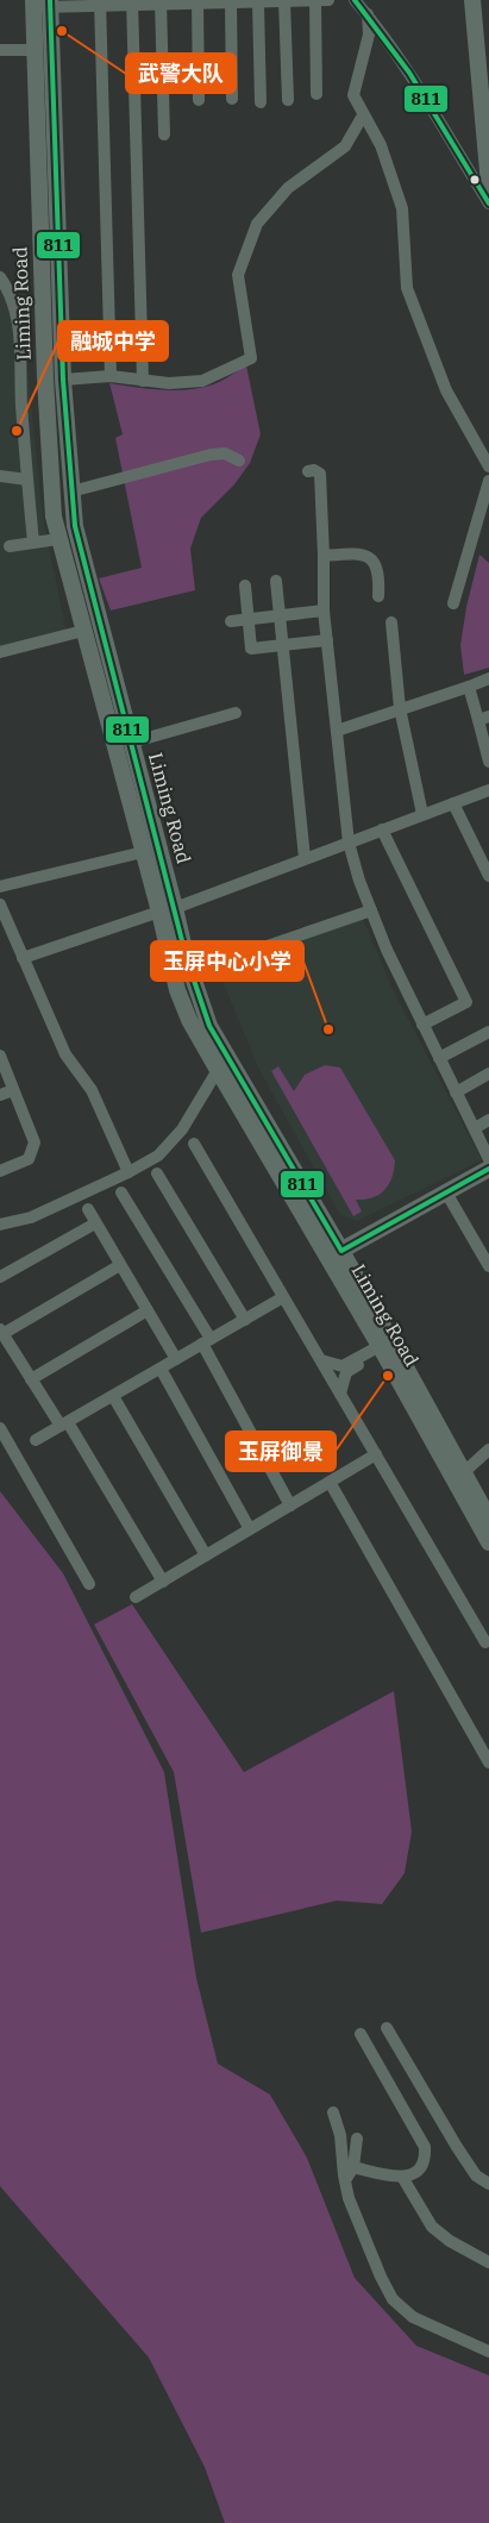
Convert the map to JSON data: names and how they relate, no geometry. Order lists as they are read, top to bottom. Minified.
{"streets":{"street":["Liming Road"]},"places":["武警大队","融城中学","玉屏中心小学","玉屏御景"],"lines":["transit line 811"]}
